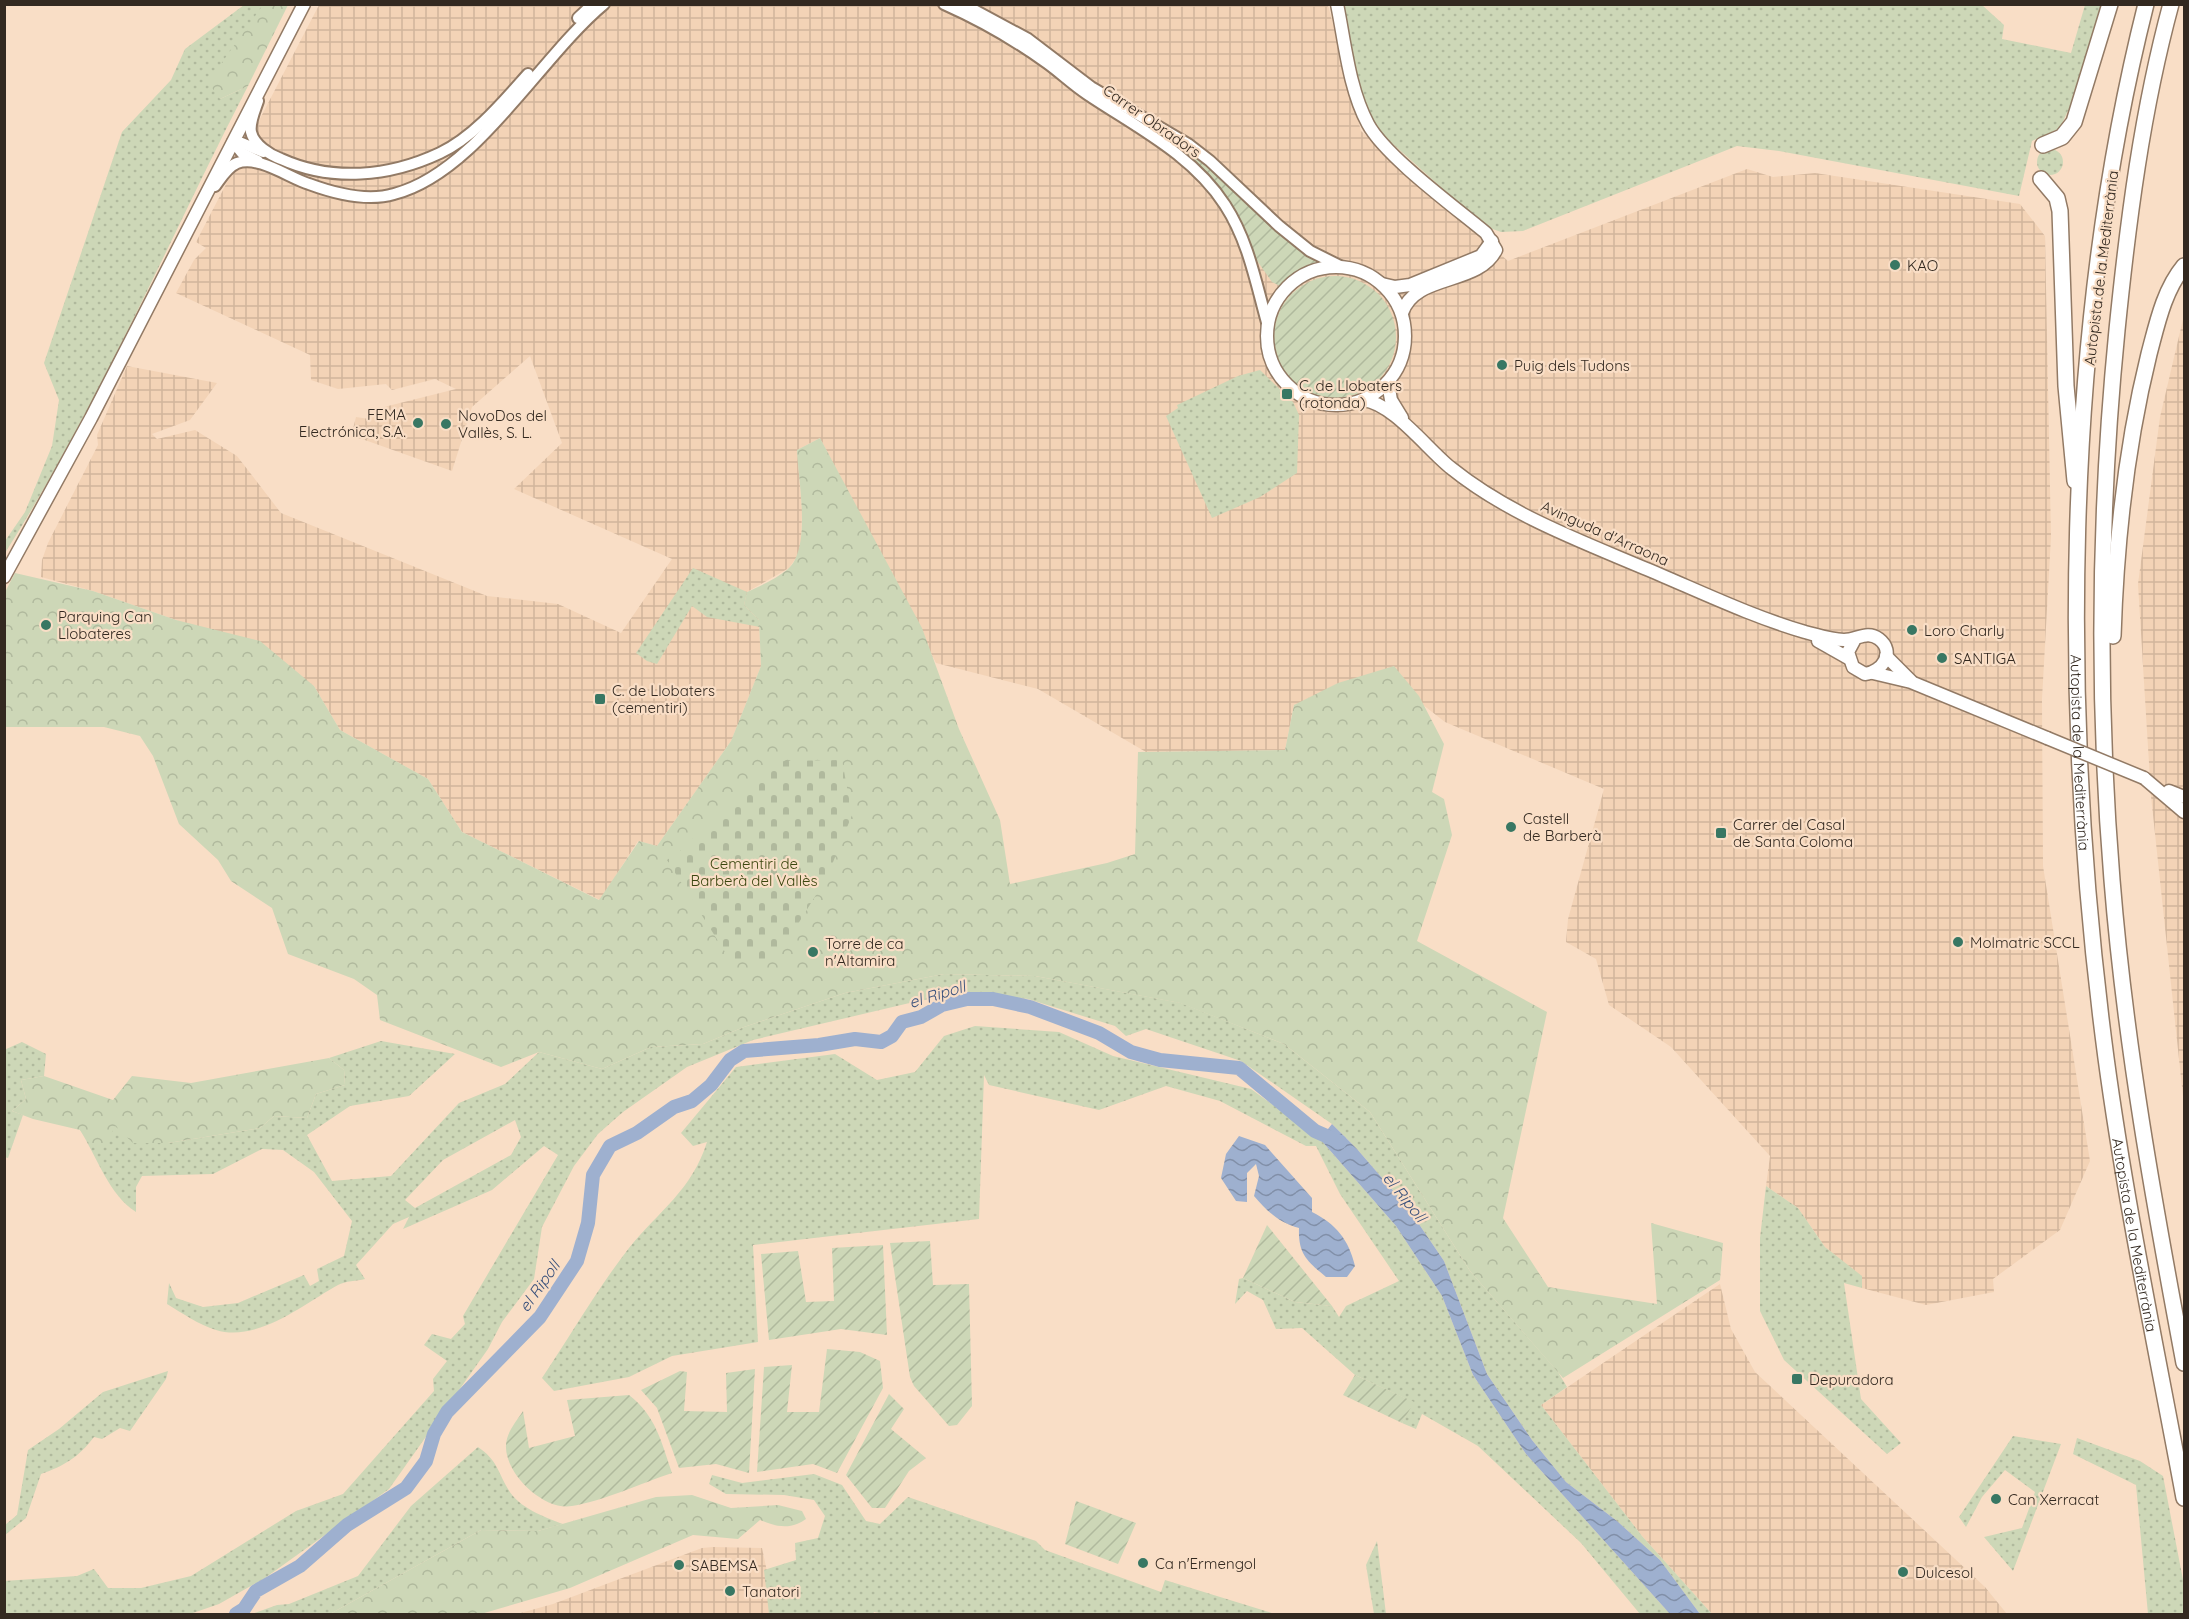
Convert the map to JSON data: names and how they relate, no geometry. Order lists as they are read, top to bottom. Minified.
{"streets":{"highway":["Autopista de la Mediterrània"],"main road":["Avinguda d'Arraona"],"street":["Carrer Obradors"]},"water":["el Ripoll"],"parks":["Cementiri de Barberà del Vallès"],"places":{"other":["KAO","Puig dels Tudons","FEMA Electrónica, S.A.","NovoDos del Vallès, S. L.","Parquing Can Llobateres","Loro Charly","SANTIGA","Castell de Barberà","Molmatric SCCL","Torre de ca n'Altamira","Can Xerracat","Ca n'Ermengol","SABEMSA","Dulcesol","Tanatori"],"transit":["C. de Llobaters (rotonda)","C. de Llobaters (cementiri)","Carrer del Casal de Santa Coloma","Depuradora"]}}
